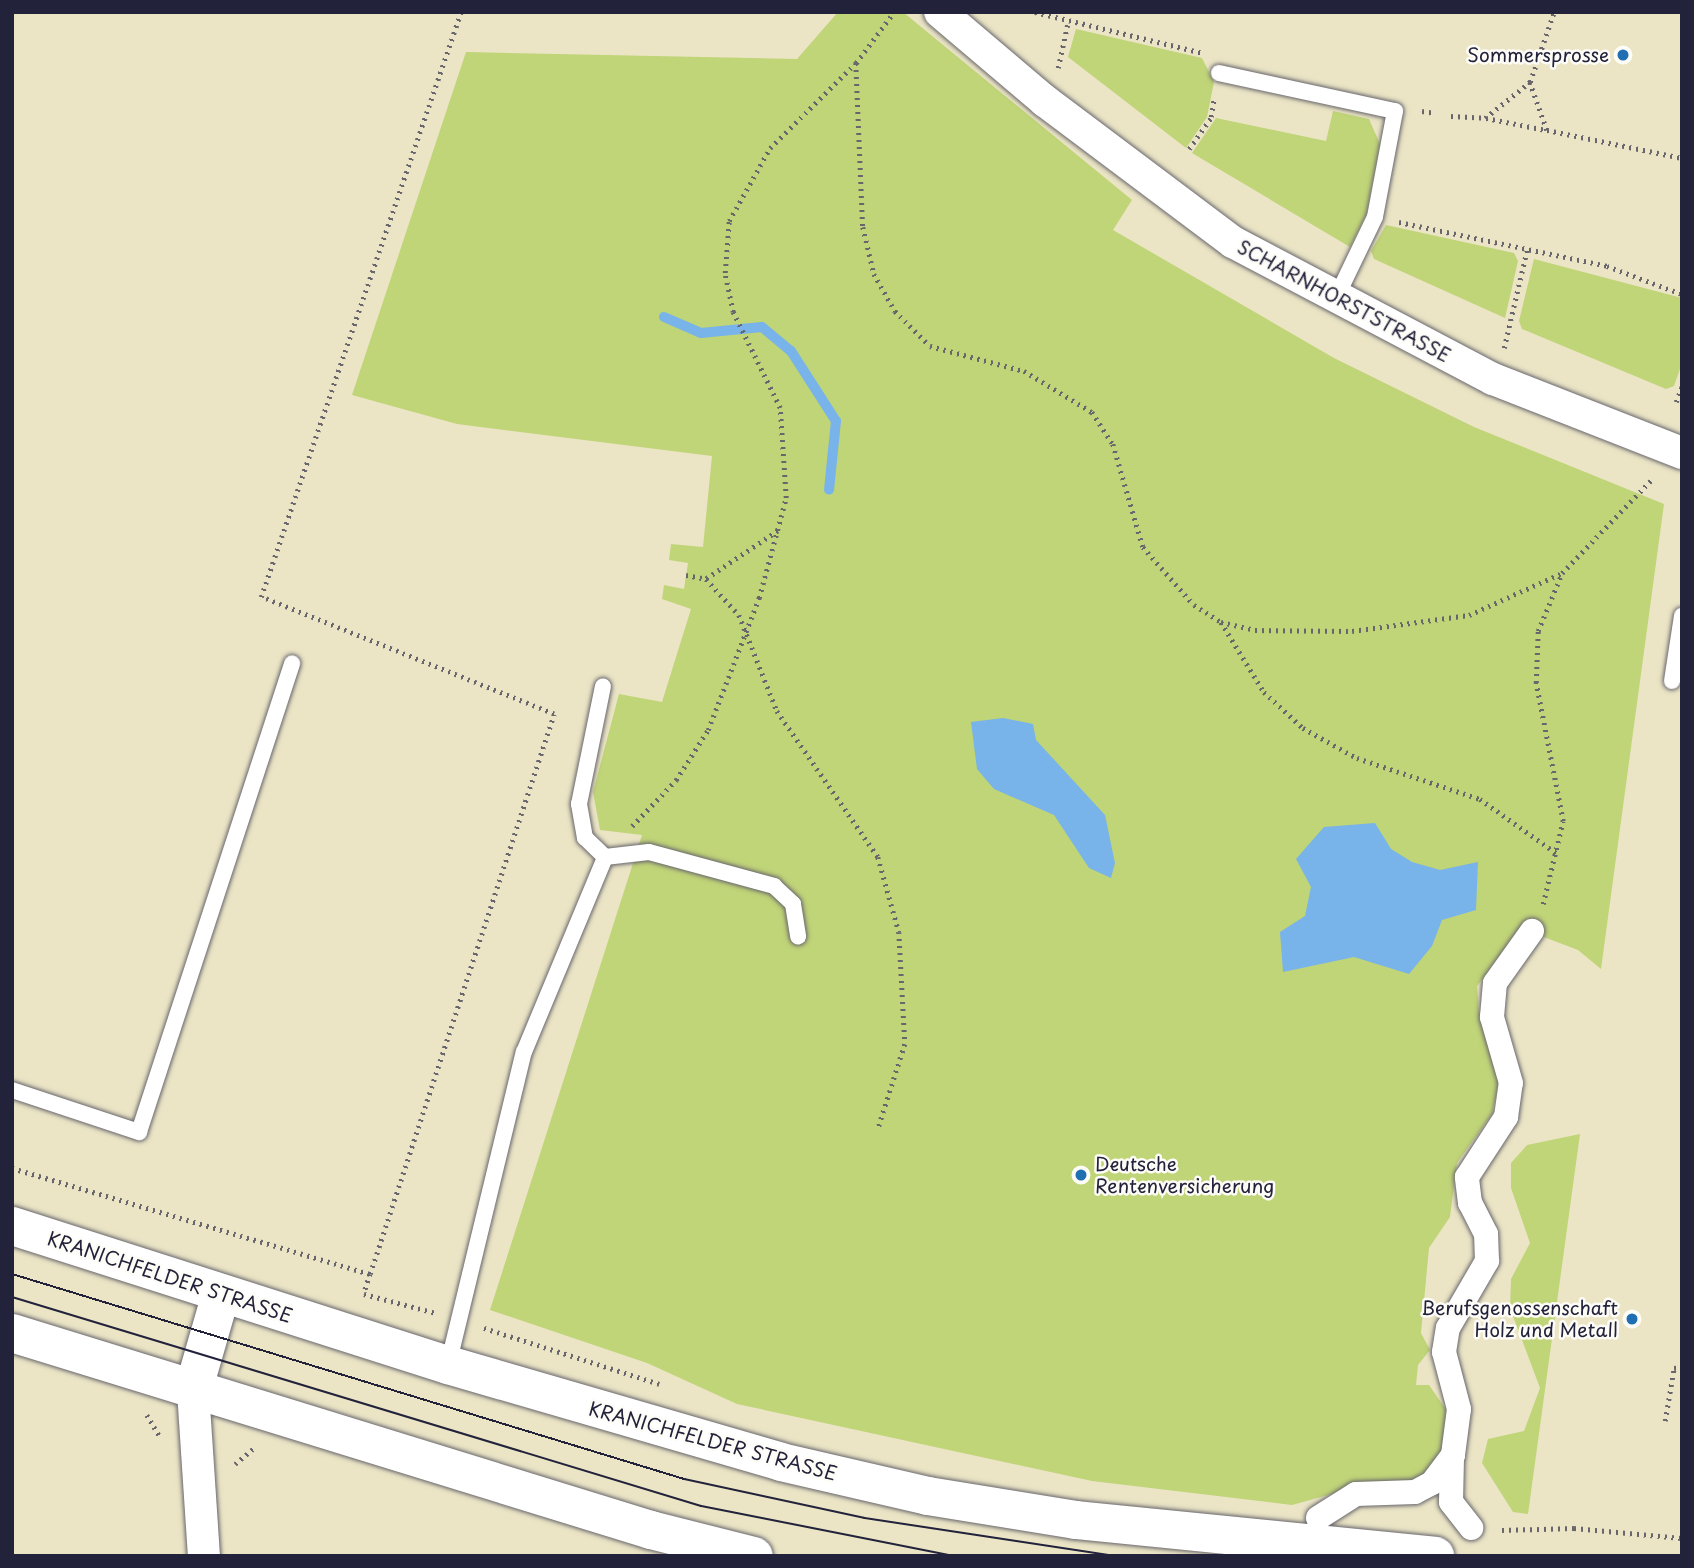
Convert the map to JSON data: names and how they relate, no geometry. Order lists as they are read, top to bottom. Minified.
{"streets":{"main road":["KRANICHFELDER STRASSE"],"street":["SCHARNHORSTSTRASSE"]},"places":["Sommersprosse","Deutsche Rentenversicherung","Berufsgenossenschaft Holz und Metall"]}
